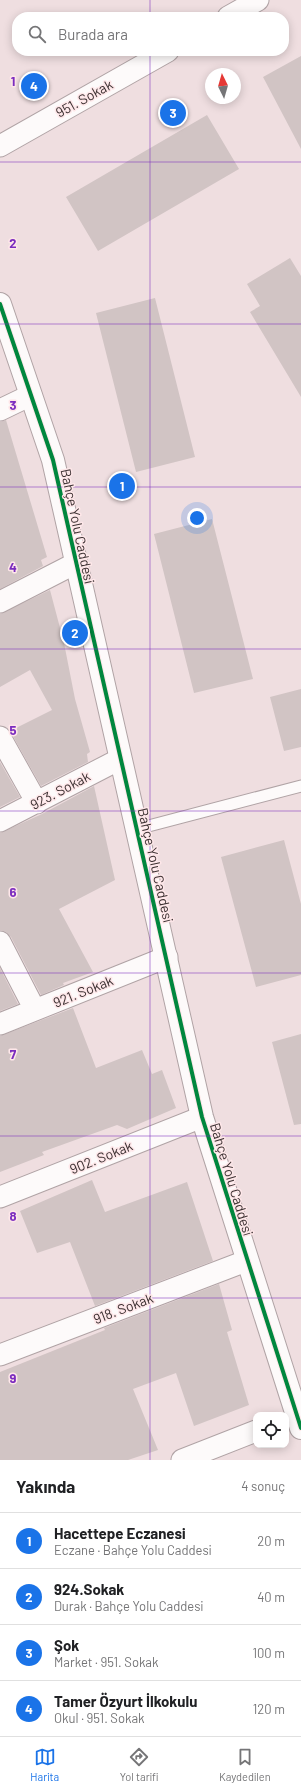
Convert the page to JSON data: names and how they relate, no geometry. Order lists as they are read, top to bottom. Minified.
{"streets":{"street":["951. Sokak","Bahçe Yolu Caddesi","923. Sokak","921. Sokak","902. Sokak","918. Sokak"]},"crossings":[["Bahçe Yolu Caddesi","923. Sokak"],["Bahçe Yolu Caddesi","921. Sokak"],["Bahçe Yolu Caddesi","902. Sokak"],["Bahçe Yolu Caddesi","918. Sokak"]],"north":"top","page":{"search":"Burada ara","pins":["4","3","1","2"],"heading":["Yakında","4 sonuç"],"list":[{"mark":"1","name":"Hacettepe Eczanesi","note":"Eczane · Bahçe Yolu Caddesi","value":"20 m"},{"mark":"2","name":"924.Sokak","note":"Durak · Bahçe Yolu Caddesi","value":"40 m"},{"mark":"3","name":"Şok","note":"Market · 951. Sokak","value":"100 m"},{"mark":"4","name":"Tamer Özyurt İlkokulu","note":"Okul · 951. Sokak","value":"120 m"}],"nav":["Harita","Yol tarifi","Kaydedilen"]},"grid":{"rows":["1","2","3","4","5","6","7","8","9"]}}
